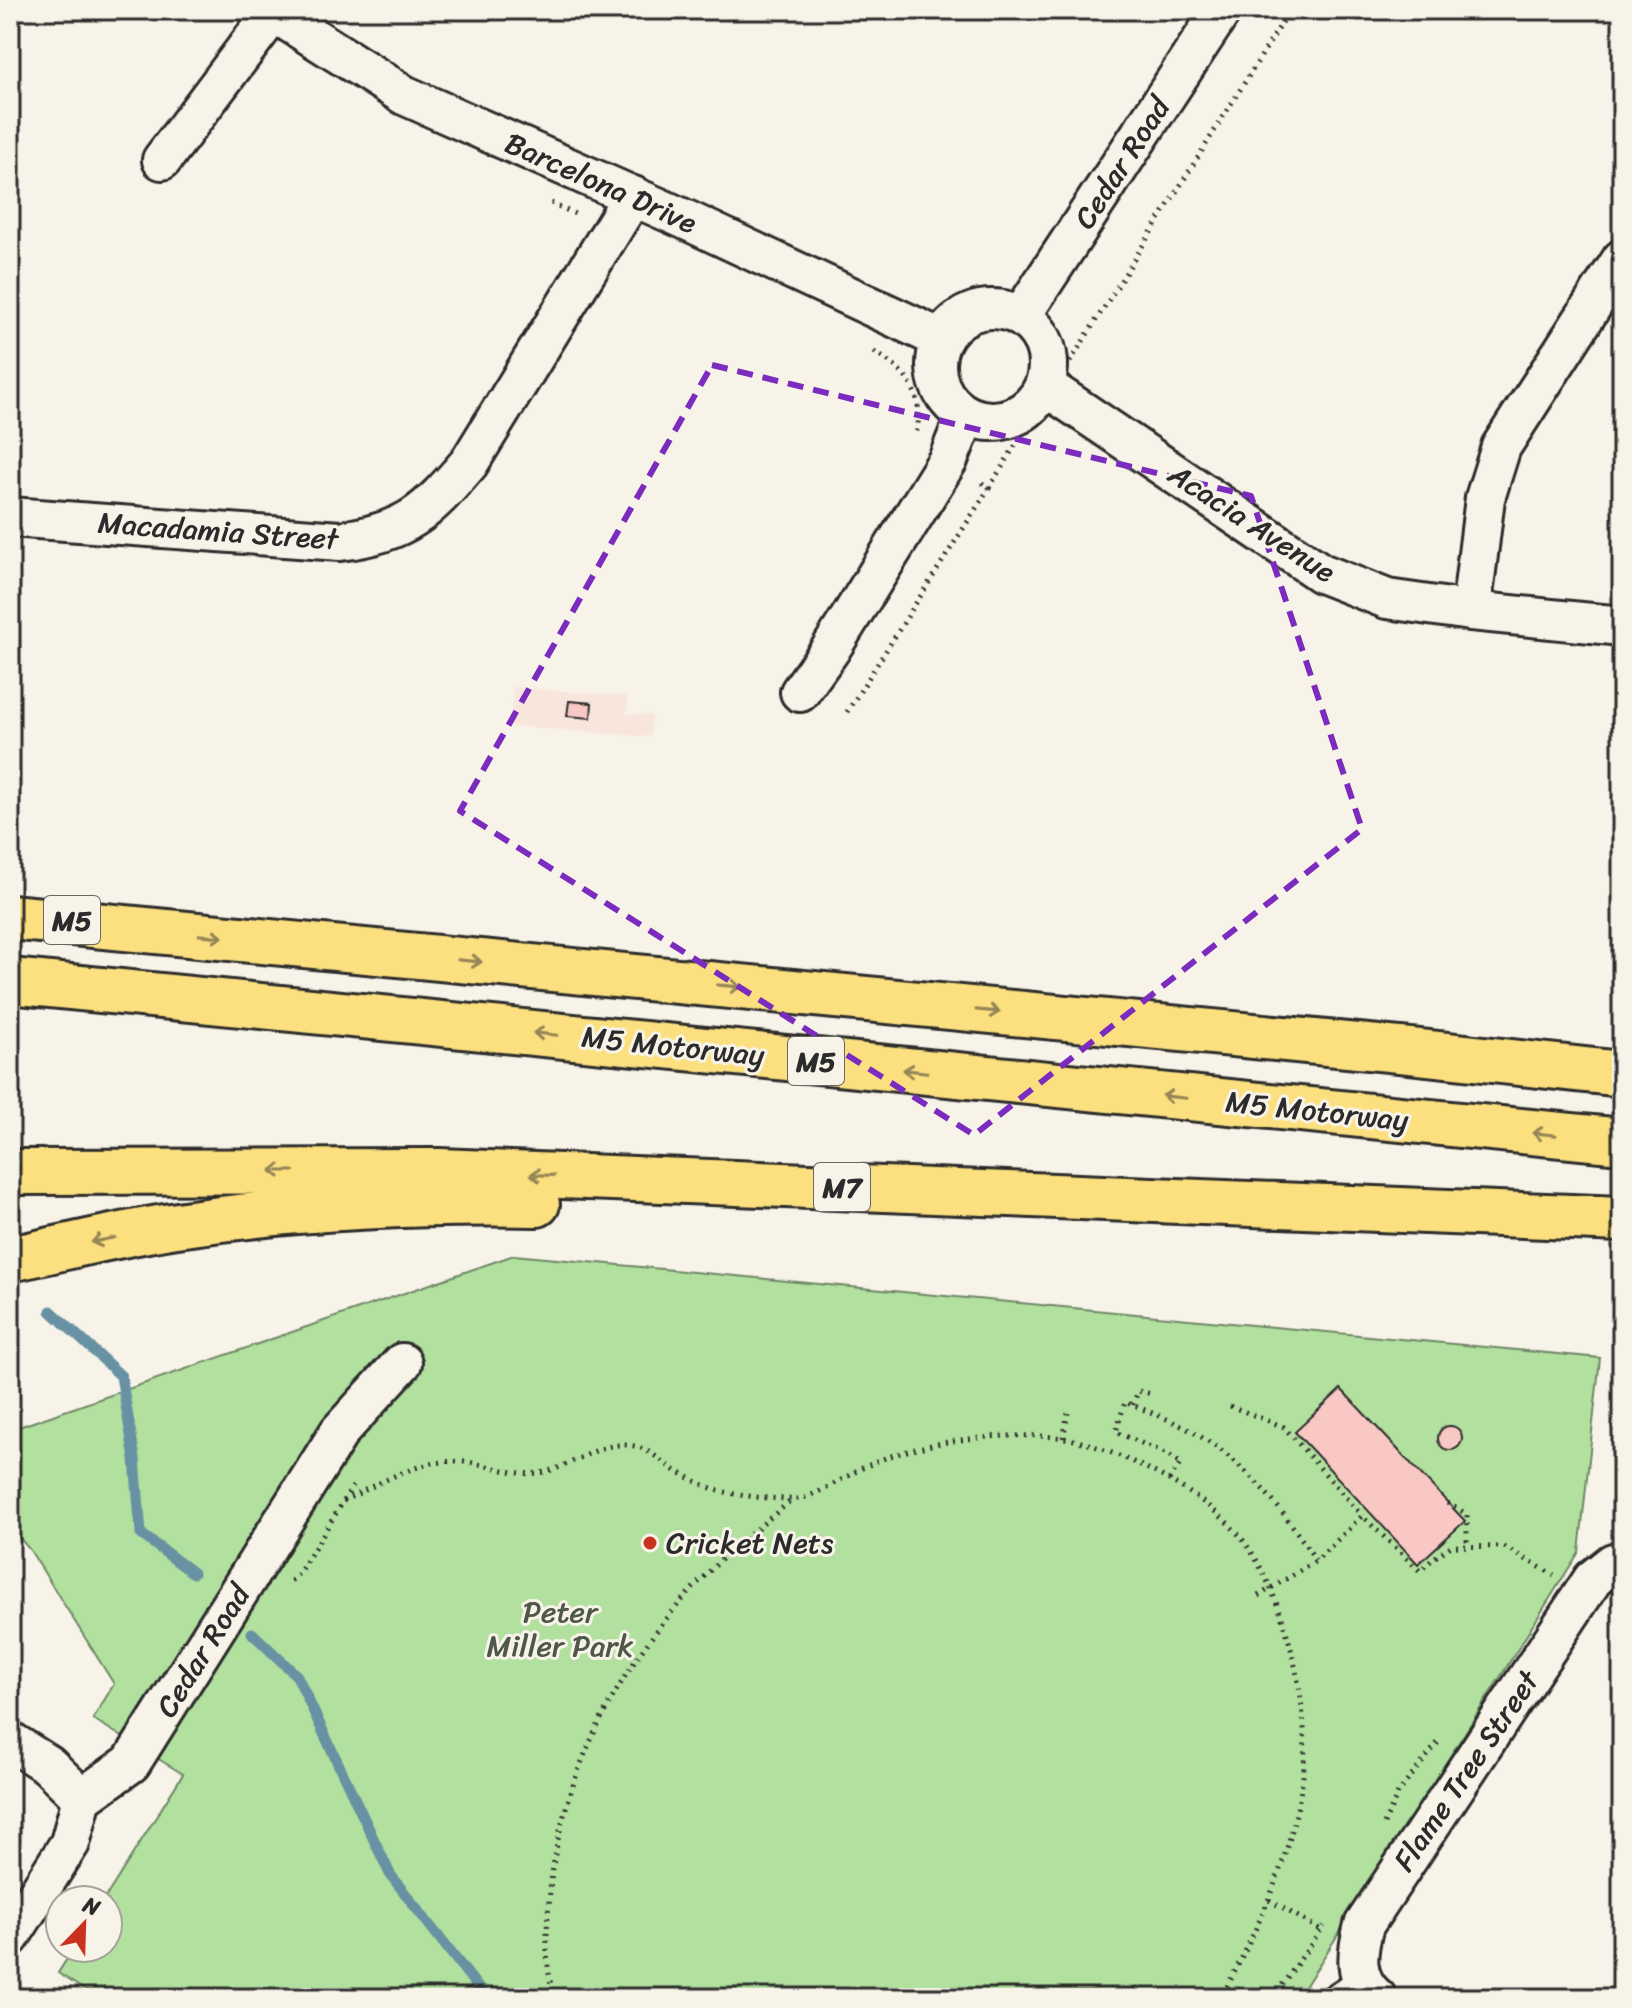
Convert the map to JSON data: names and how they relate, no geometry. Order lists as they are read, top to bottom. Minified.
{"streets":{"highway":["M5","M5 Motorway","M7"],"street":["Cedar Road","Barcelona Drive","Acacia Avenue","Macadamia Street","Flame Tree Street"]},"crossings":[["Cedar Road","Barcelona Drive"],["Cedar Road","Acacia Avenue"],["Barcelona Drive","Acacia Avenue"],["Barcelona Drive","Macadamia Street"]],"parks":["Peter Miller Park"],"places":["Cricket Nets"],"north":"top right"}
